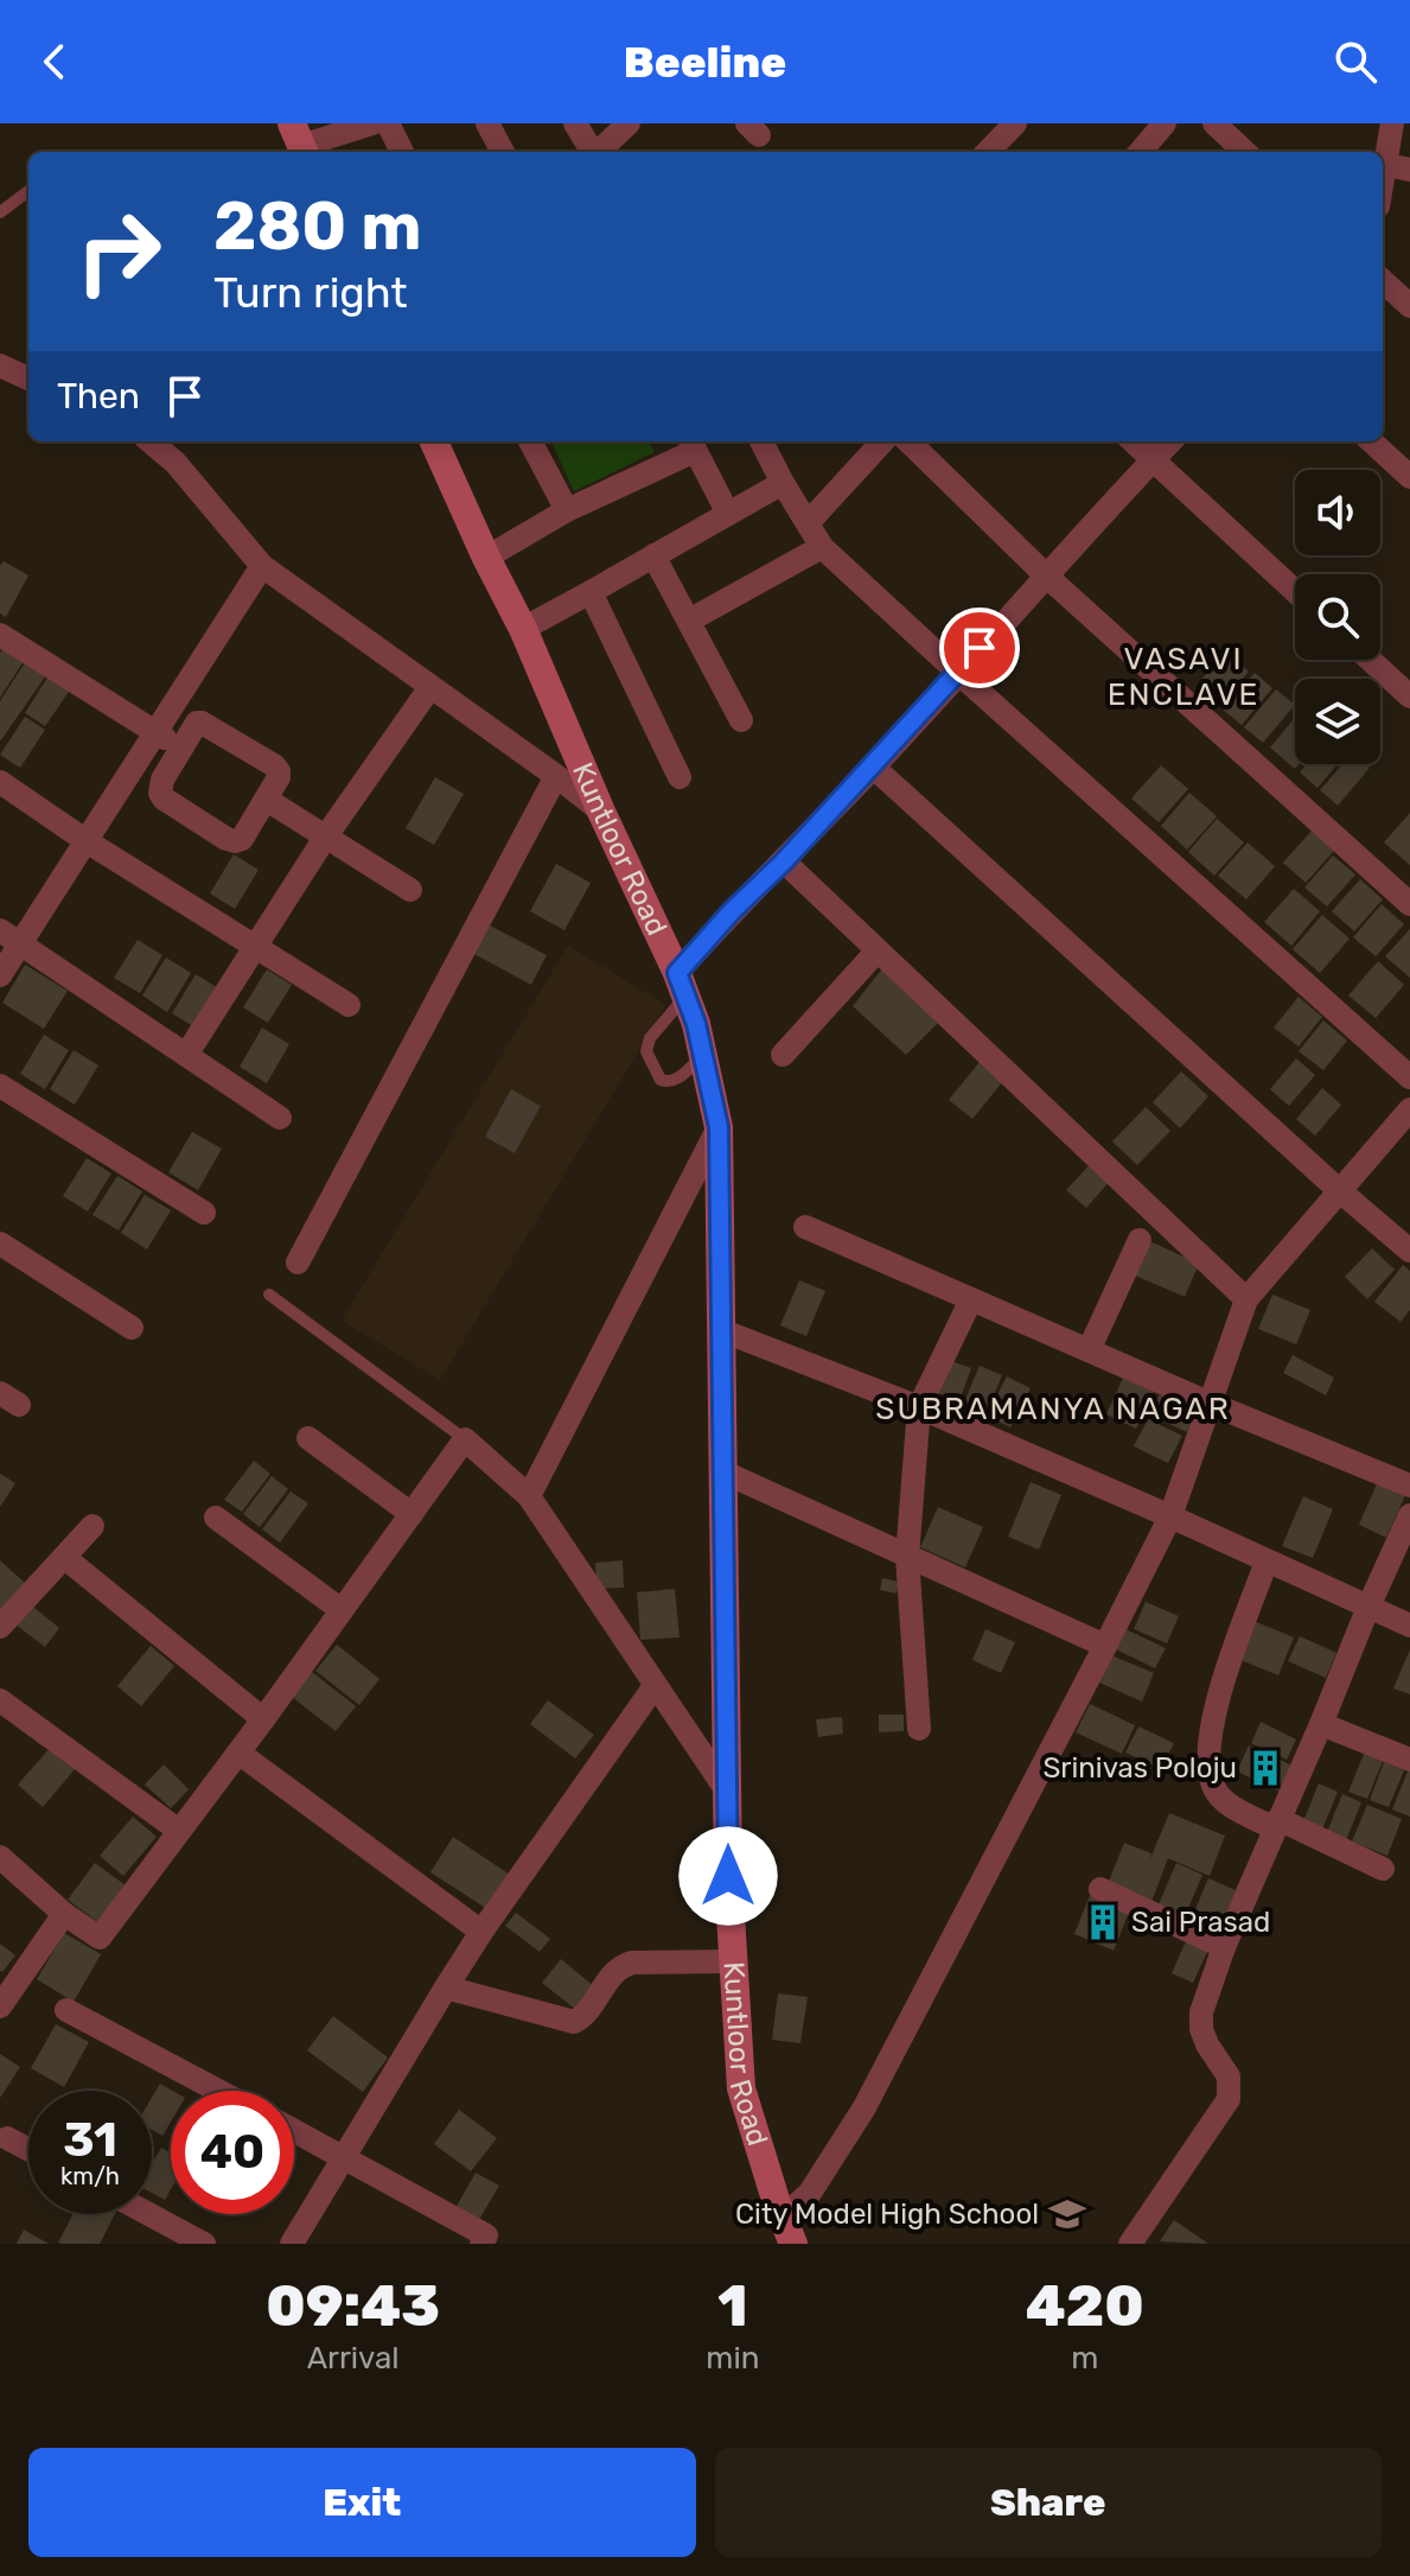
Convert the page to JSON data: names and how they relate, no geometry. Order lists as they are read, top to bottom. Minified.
{"streets":{"street":["Kuntloor Road"]},"districts":["VASAVI ENCLAVE","SUBRAMANYA NAGAR"],"places":{"building":["Srinivas Poloju","Sai Prasad"],"school or university":["City Model High School"]},"page":{"header":"Beeline","turn":["280 m","Turn right"],"then":"Then","speed":"31 km/h","limit":"40","eta":["09:43","Arrival","1","min","420","m"],"buttons":["Exit","Share"]}}
